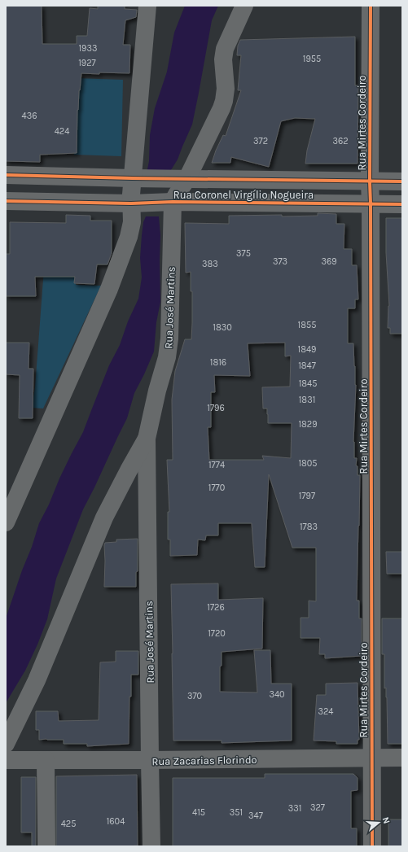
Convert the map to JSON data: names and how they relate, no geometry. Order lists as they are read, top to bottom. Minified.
{"streets":{"street":["Rua Mirtes Cordeiro","Rua Coronel Virgílio Nogueira","Rua José Martins","Rua Zacarias Florindo"]},"crossings":[["Rua Mirtes Cordeiro","Rua Coronel Virgílio Nogueira"],["Rua Mirtes Cordeiro","Rua Zacarias Florindo"],["Rua Coronel Virgílio Nogueira","Rua José Martins"],["Rua José Martins","Rua Zacarias Florindo"]],"house_numbers":["1933","1955","1927","436","424","372","362","375","373","369","383","1855","1830","1849","1816","1847","1845","1831","1796","1829","1805","1774","1770","1797","1783","1726","1720","340","370","324","327","331","415","351","347","1604","425"],"north":"right"}
